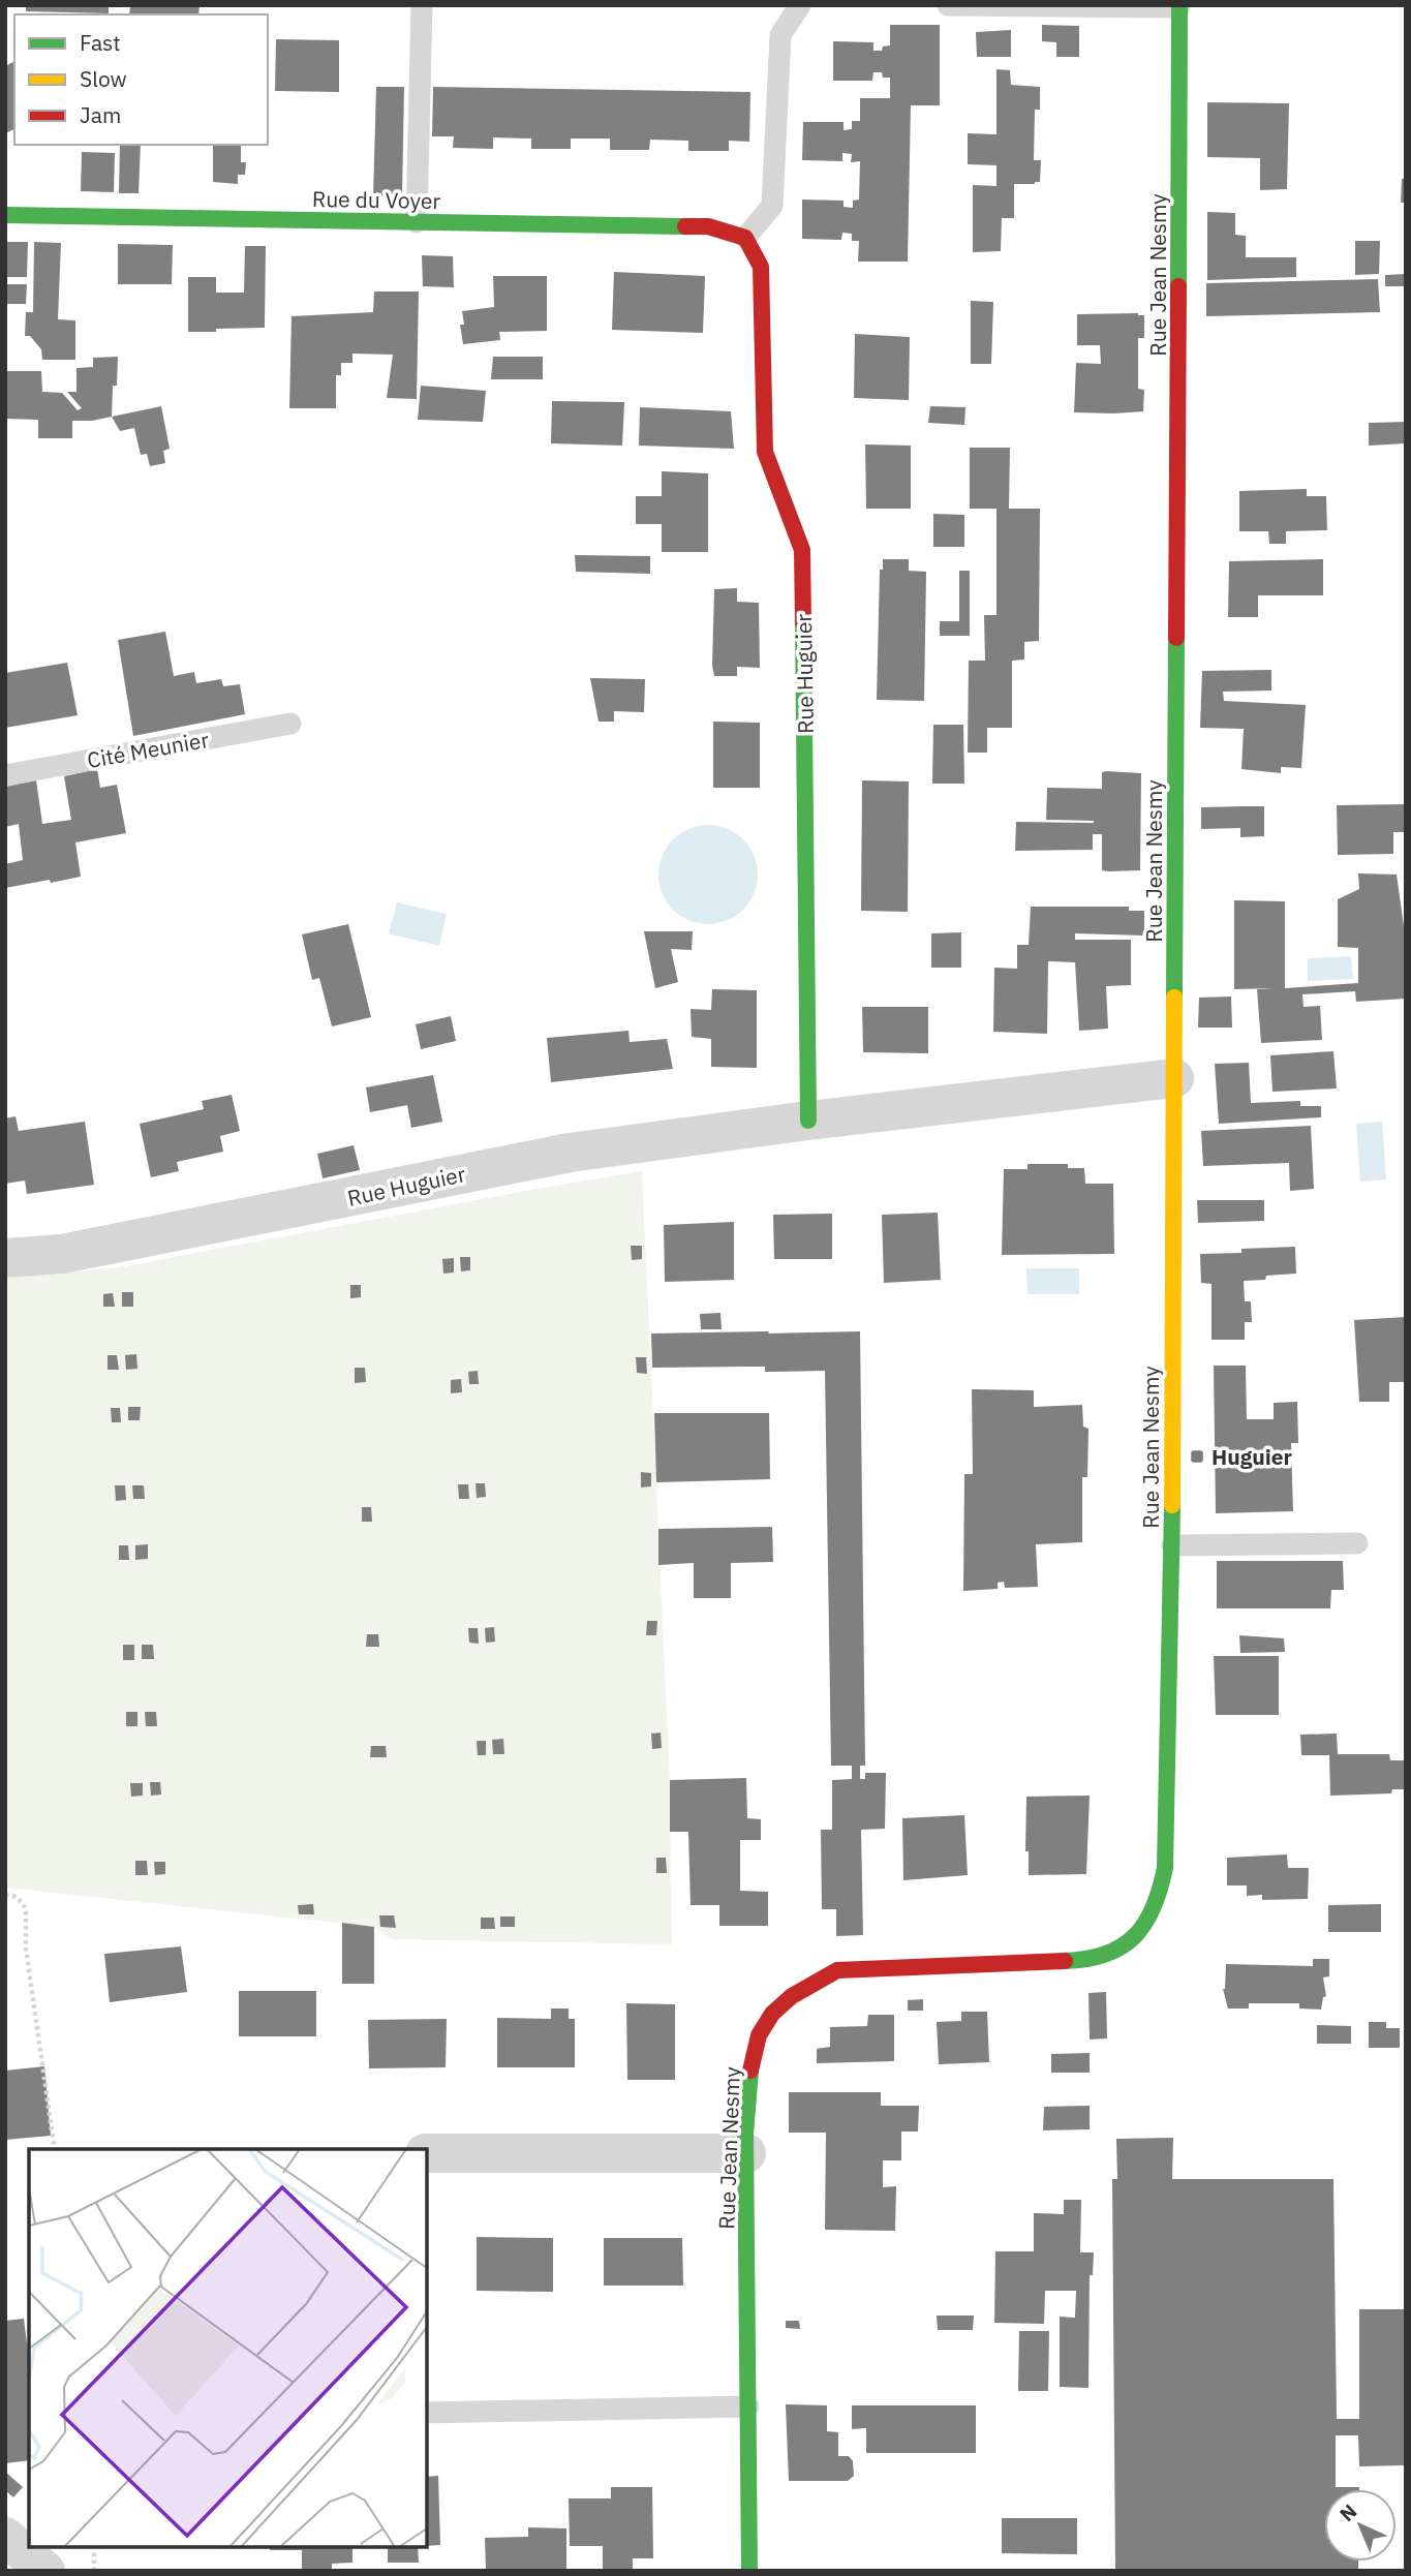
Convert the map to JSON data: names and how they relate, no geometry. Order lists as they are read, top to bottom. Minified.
{"streets":{"street":["Rue du Voyer","Rue Jean Nesmy","Rue Huguier"],"lane":["Cité Meunier"]},"crossings":[["Rue du Voyer","Rue Huguier"],["Rue Jean Nesmy","Rue Huguier"]],"places":{"transit":["Huguier"]},"legend":["Fast","Slow","Jam"],"north":"top left"}
